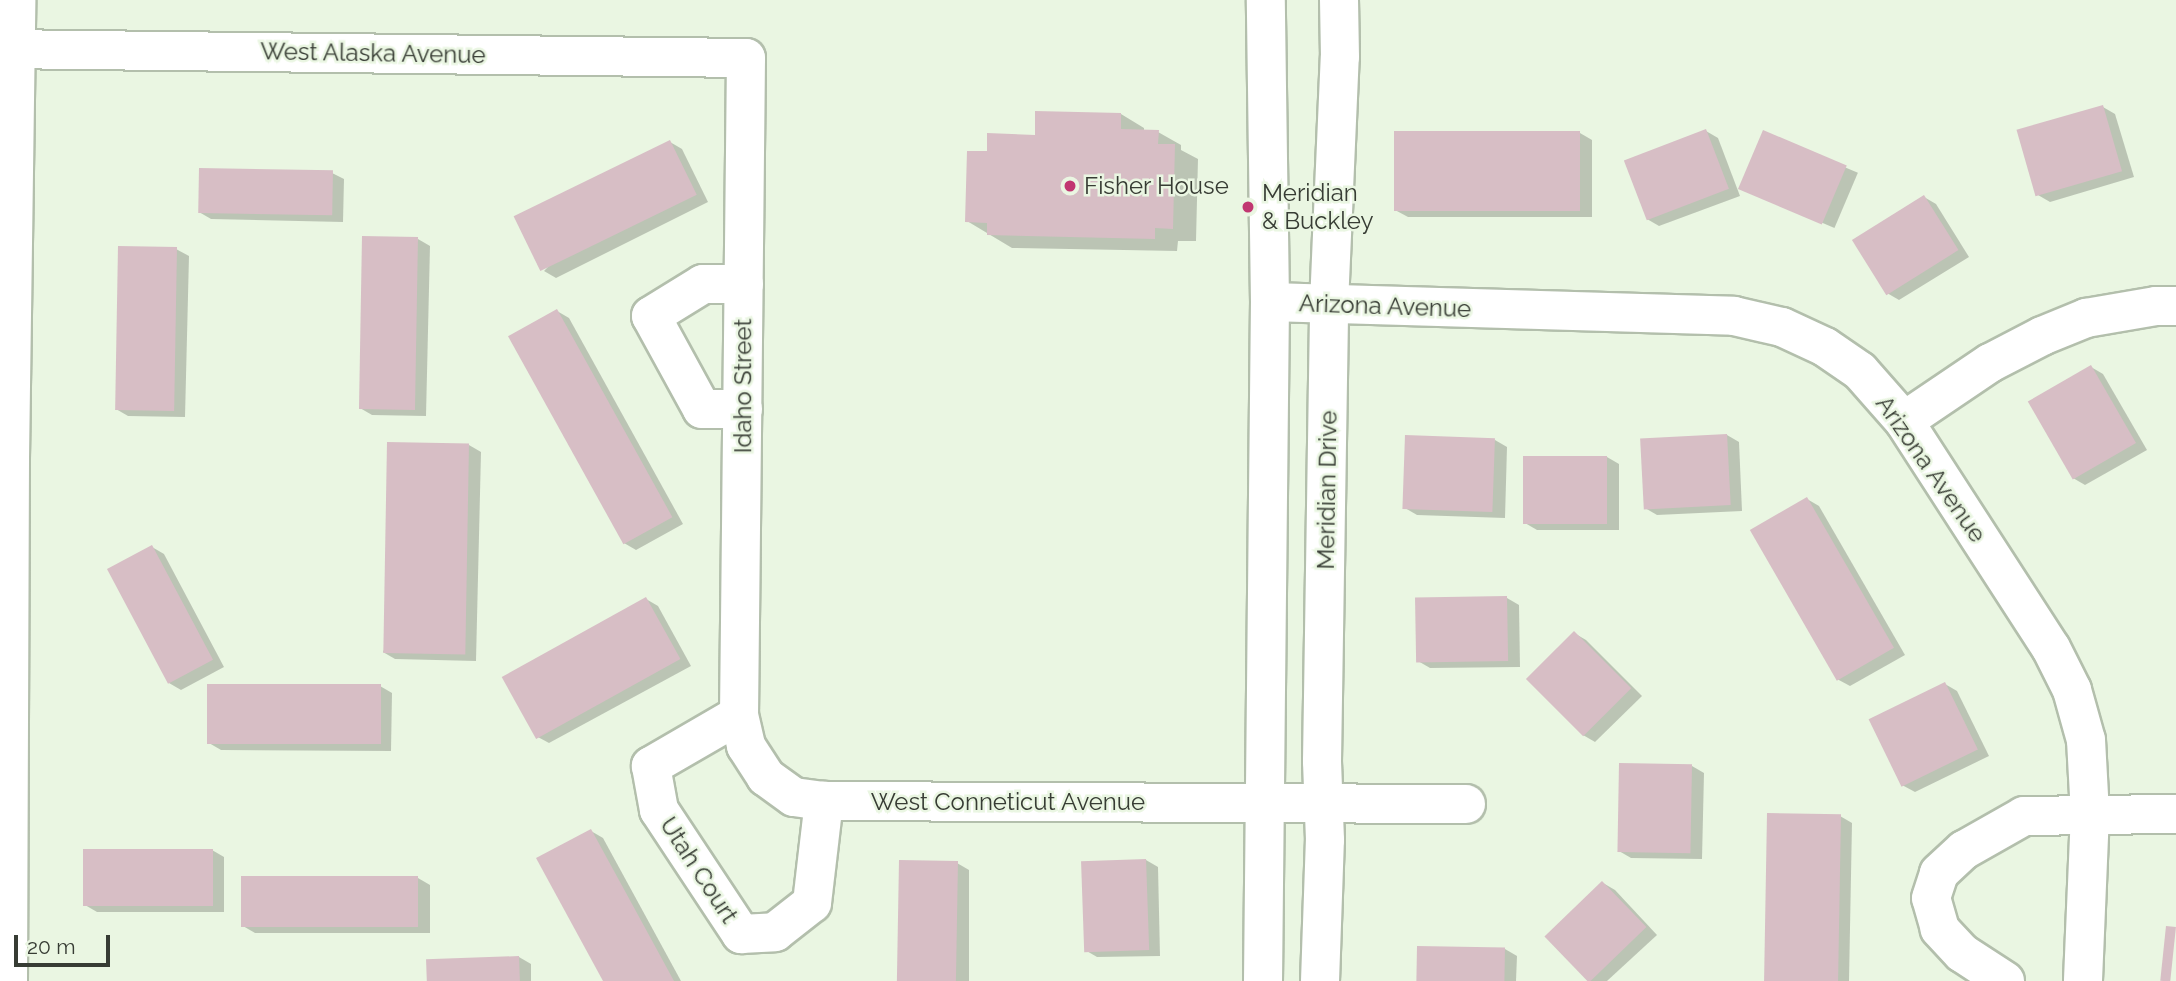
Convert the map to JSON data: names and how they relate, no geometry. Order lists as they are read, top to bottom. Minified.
{"streets":{"street":["West Alaska Avenue","Arizona Avenue","Idaho Street","Meridian Drive","West Conneticut Avenue","Utah Court"]},"crossings":[["West Alaska Avenue","Idaho Street"],["Arizona Avenue","Meridian Drive"],["Idaho Street","West Conneticut Avenue"],["Idaho Street","Utah Court"],["Meridian Drive","West Conneticut Avenue"],["West Conneticut Avenue","Utah Court"]],"places":["Fisher House","Meridian & Buckley"],"scale_bar":"20 m"}
